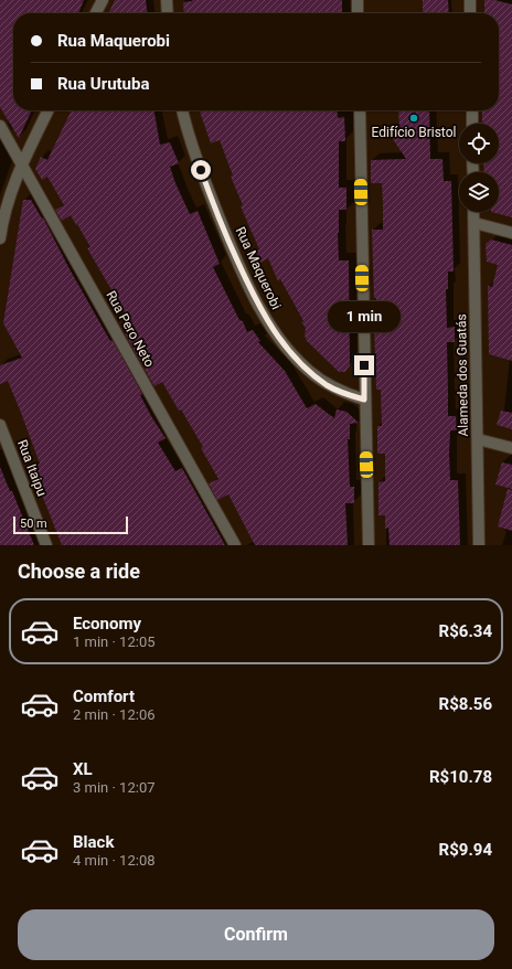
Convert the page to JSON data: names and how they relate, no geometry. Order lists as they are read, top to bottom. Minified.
{"streets":{"street":["Rua Maquerobi","Rua Pero Neto","Alameda dos Guatás","Rua Itaipu"]},"places":["Edifício Bristol"],"scale_bar":"50 m","page":{"banner":["Rua Maquerobi","Rua Urutuba"],"bubble":"1 min","scale":"50 m","heading":"Choose a ride","list":[{"name":"Economy","note":"1 min · 12:05","value":"R$6.34"},{"name":"Comfort","note":"2 min · 12:06","value":"R$8.56"},{"name":"XL","note":"3 min · 12:07","value":"R$10.78"},{"name":"Black","note":"4 min · 12:08","value":"R$9.94"}],"buttons":"Confirm"}}
